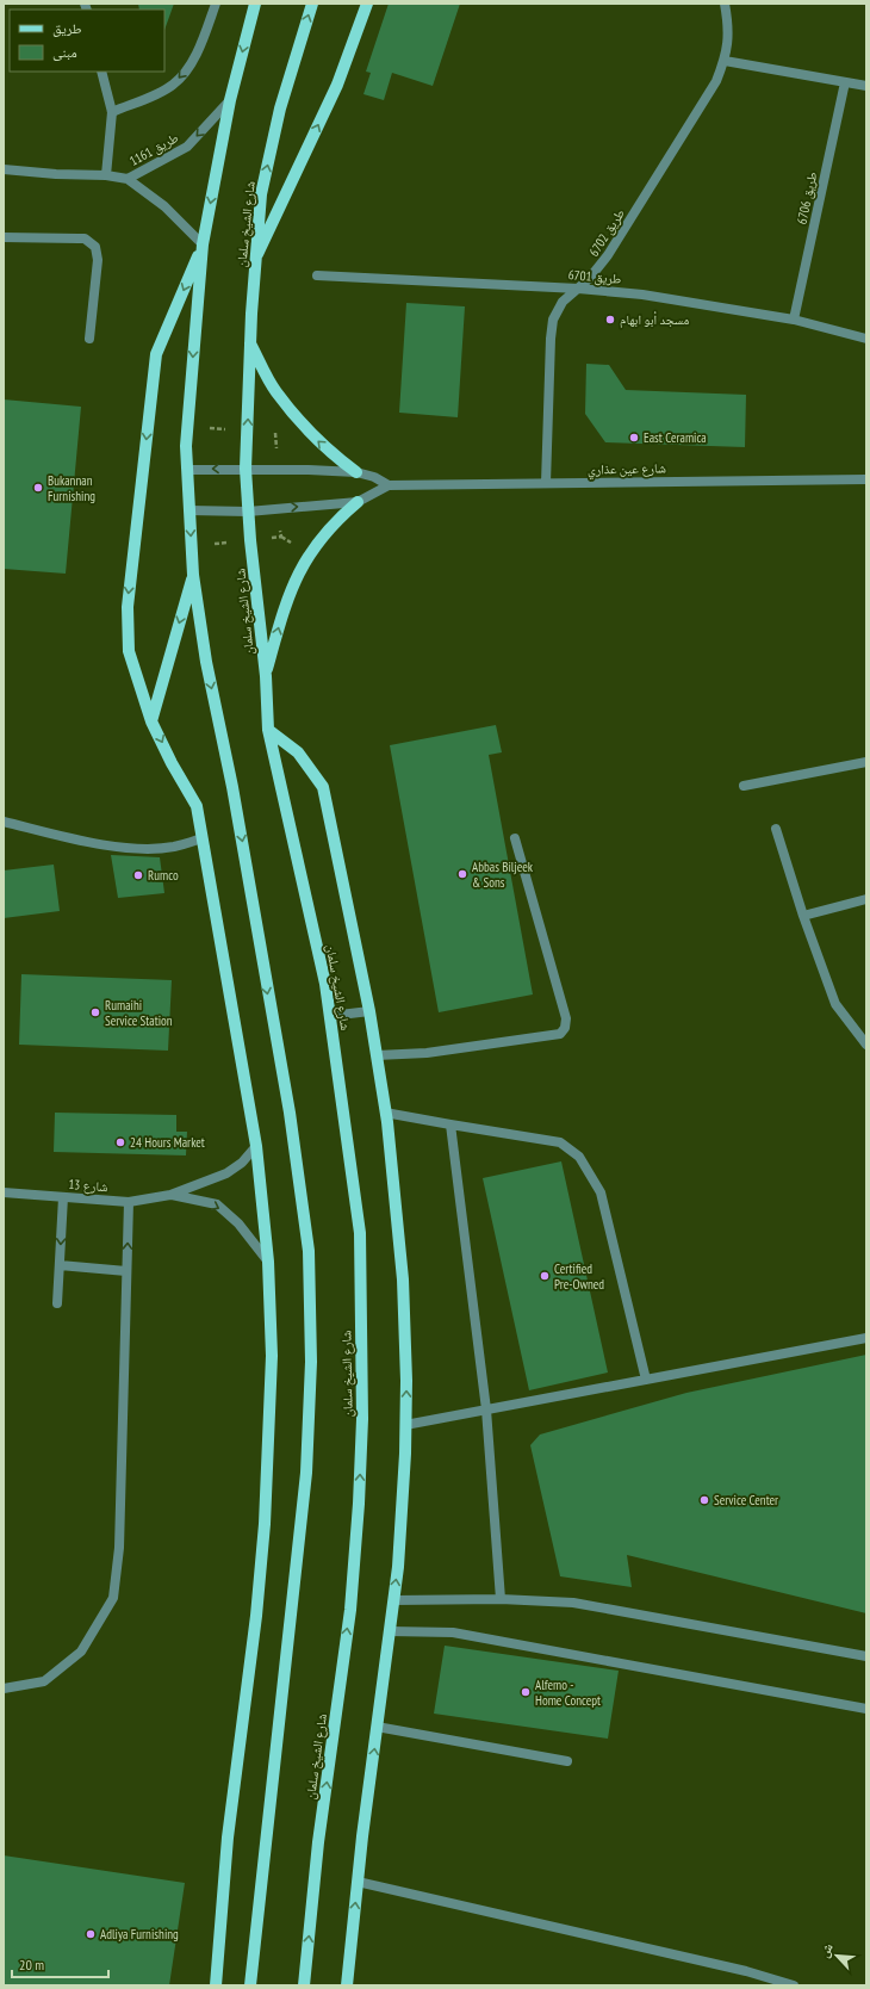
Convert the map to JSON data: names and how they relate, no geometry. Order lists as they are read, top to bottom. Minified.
{"streets":{"main road":["شارع الشيخ سلمان"],"street":["طريق 1161","طريق 6706","طريق 6702","طريق 6701","شارع عين عذاري","شارع 13"]},"crossings":[["طريق 6706","طريق 6701"],["شارع الشيخ سلمان","شارع عين عذاري"],["طريق 6702","طريق 6701"],["طريق 6702","شارع عين عذاري"]],"places":["مسجد أبو ابهام","East Ceramica","Bukannan Furnishing","Abbas Biljeek & Sons","Rumco","Rumaihi Service Station","24 Hours Market","Certified Pre-Owned","Service Center","Alfemo - Home Concept","Adliya Furnishing"],"legend":["طريق","مبنى"],"scale_bar":"20 m","north":"top left"}
